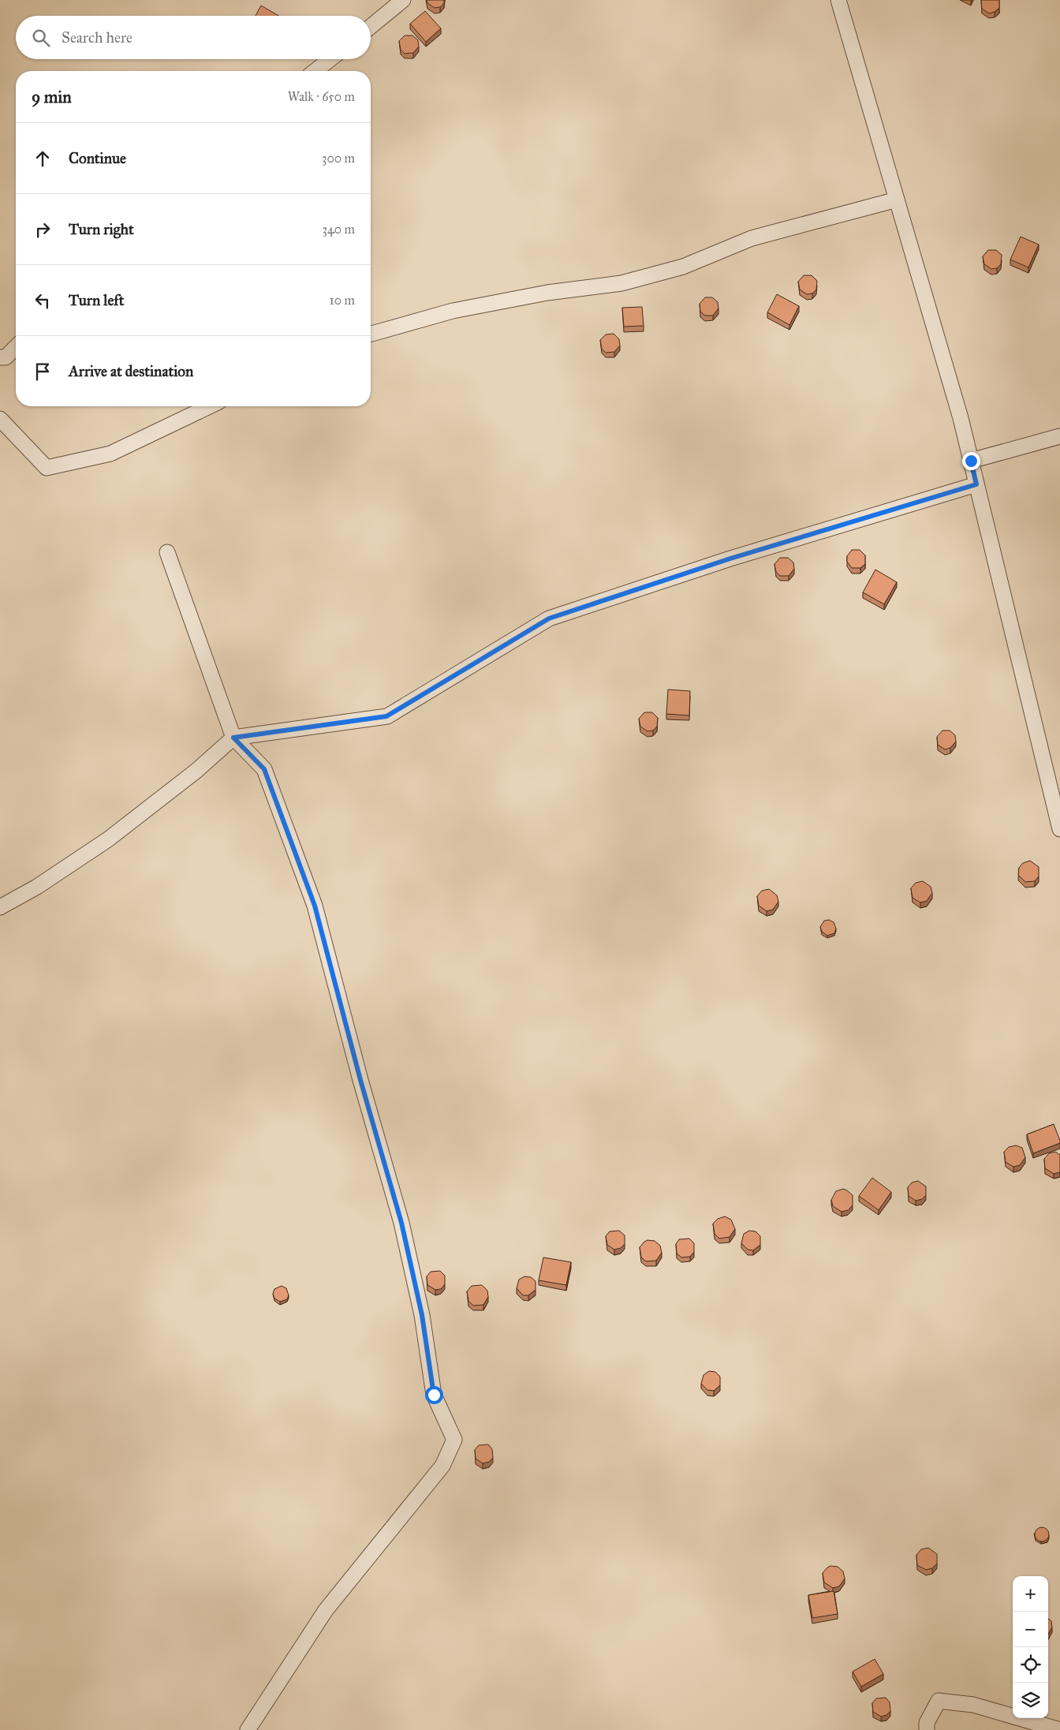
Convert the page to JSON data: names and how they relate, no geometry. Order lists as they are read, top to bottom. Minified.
{"page":{"search":"Search here","heading":["9 min","Walk · 650 m"],"list":[["Continue","300 m"],["Turn right","340 m"],["Turn left","10 m"],"Arrive at destination"],"map_buttons":["+","−"]}}
